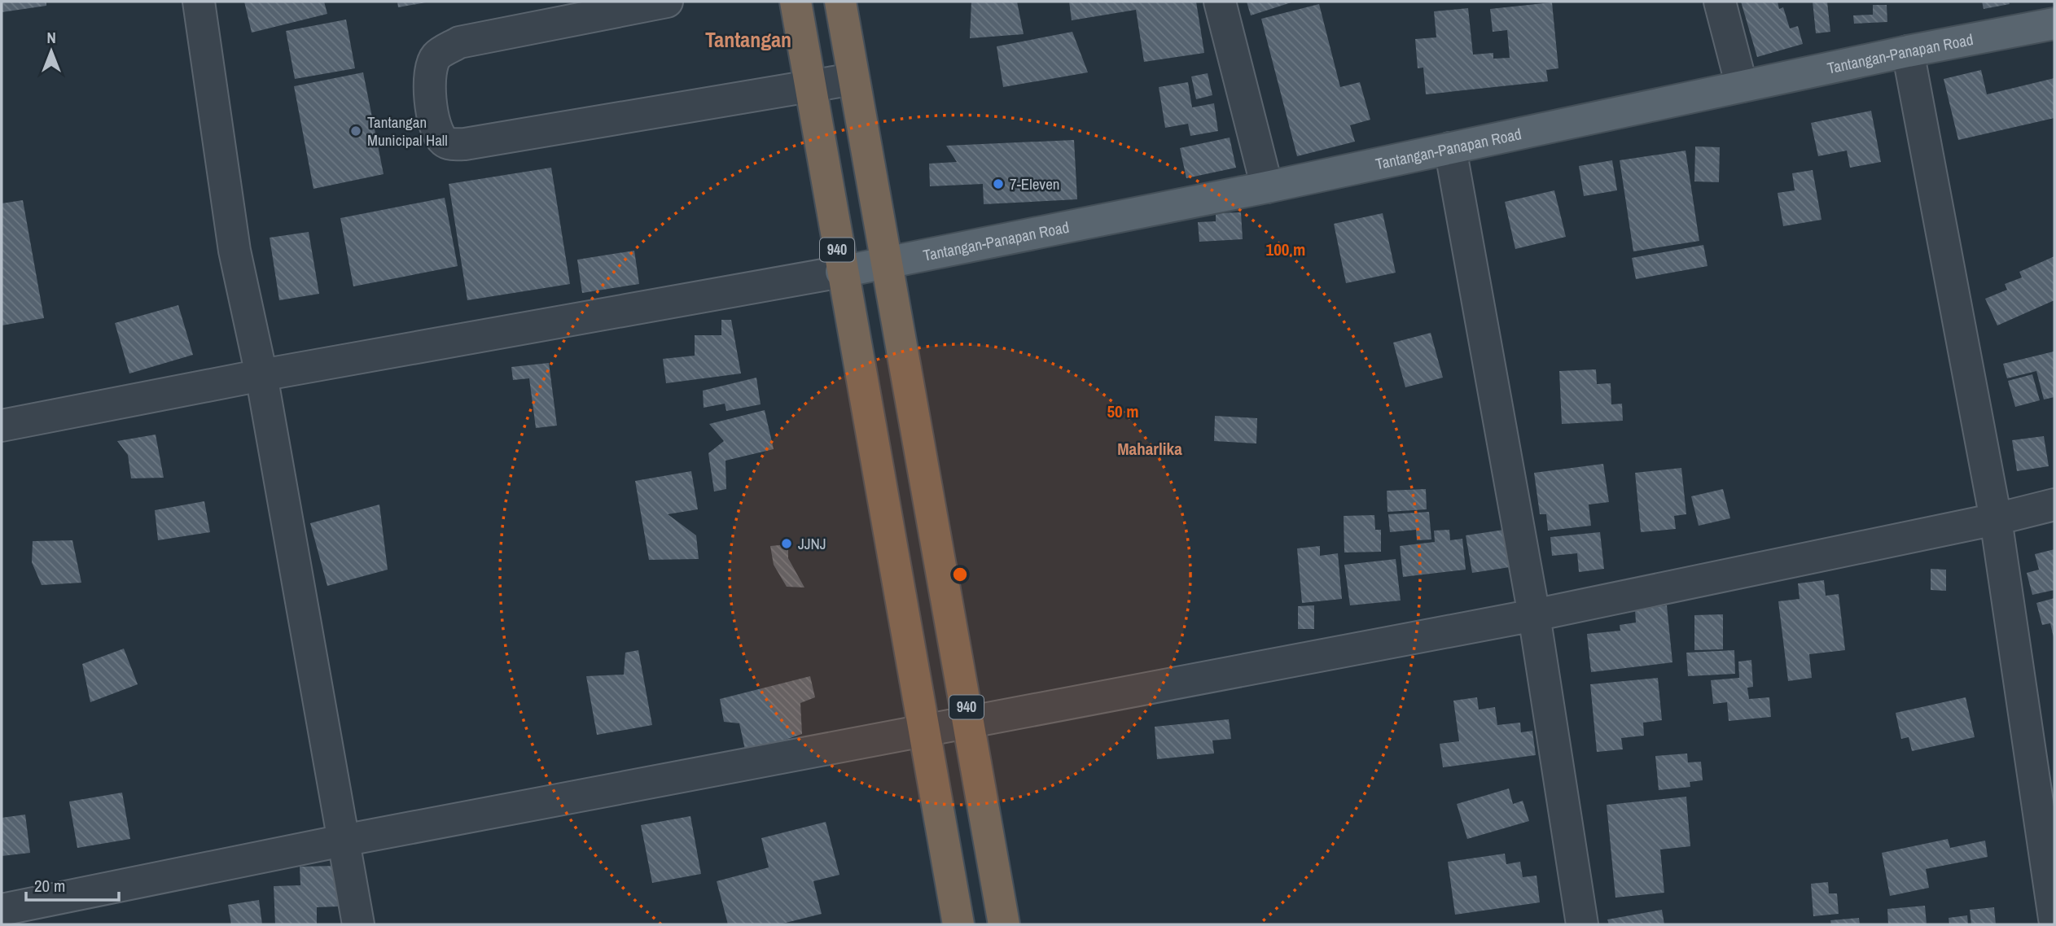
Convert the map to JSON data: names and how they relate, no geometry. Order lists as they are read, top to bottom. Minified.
{"streets":{"highway":["940"],"main road":["Tantangan-Panapan Road"]},"crossings":[["Tantangan-Panapan Road","940"]],"districts":["Tantangan","Maharlika"],"places":["Tantangan Municipal Hall","7-Eleven","JJNJ"],"scale_bar":"20 m","north":"top","rings":["100 m","50 m"]}
